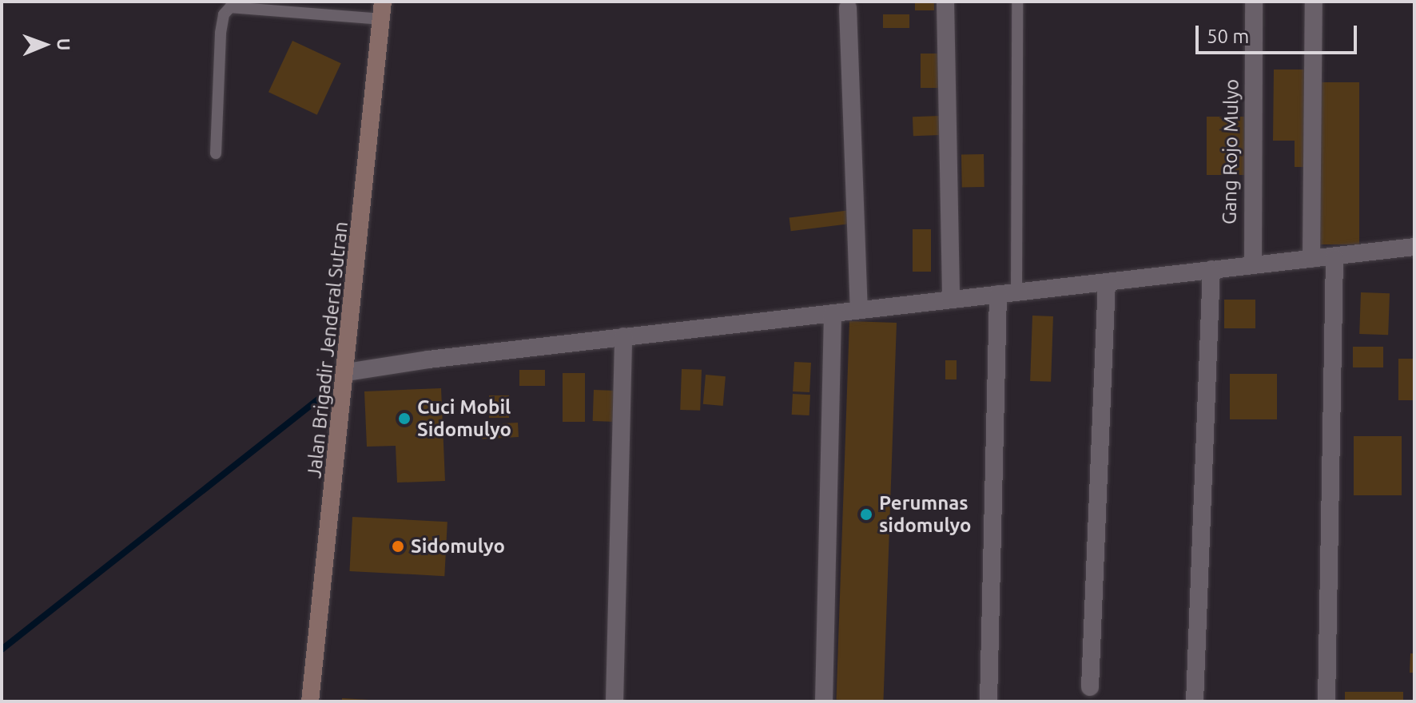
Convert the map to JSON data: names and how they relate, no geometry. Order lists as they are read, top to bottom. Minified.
{"streets":{"main road":["Jalan Brigadir Jenderal Sutran"],"street":["Gang Rojo Mulyo"]},"places":["Cuci Mobil Sidomulyo","Perumnas sidomulyo","Sidomulyo"],"scale_bar":"50 m","north":"right"}
